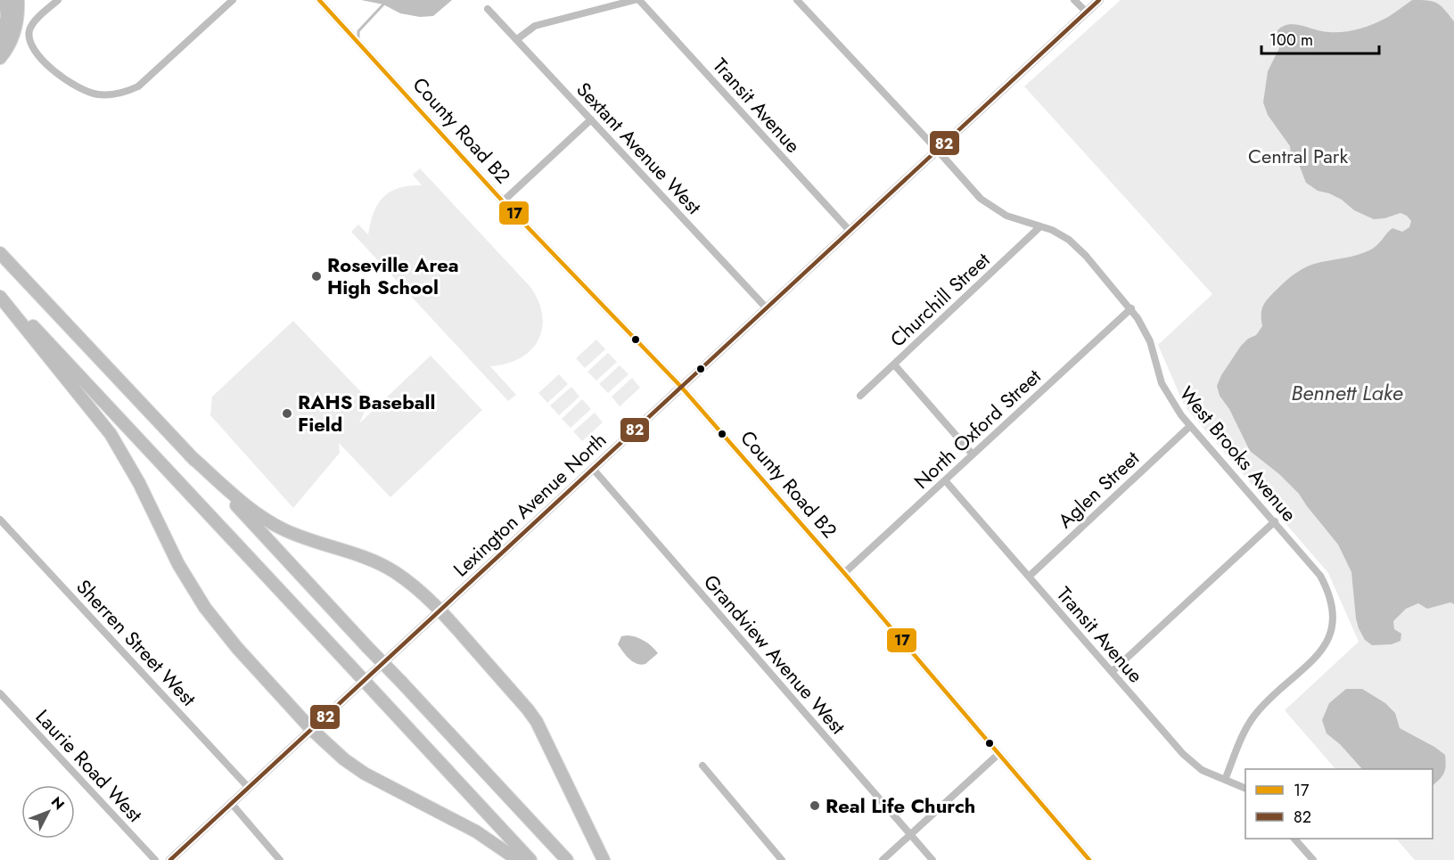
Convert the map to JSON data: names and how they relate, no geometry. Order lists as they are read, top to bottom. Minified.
{"streets":{"main road":["Lexington Avenue North"],"street":["Transit Avenue","County Road B2","Sextant Avenue West","Churchill Street","North Oxford Street","West Brooks Avenue","Aglen Street","Sherren Street West","Grandview Avenue West","Laurie Road West"]},"crossings":[["Transit Avenue","North Oxford Street"],["Transit Avenue","West Brooks Avenue"],["Transit Avenue","Aglen Street"],["Transit Avenue","Lexington Avenue North"],["County Road B2","North Oxford Street"],["County Road B2","Lexington Avenue North"],["Sextant Avenue West","Lexington Avenue North"],["Churchill Street","West Brooks Avenue"],["North Oxford Street","West Brooks Avenue"],["West Brooks Avenue","Aglen Street"],["West Brooks Avenue","Lexington Avenue North"],["Lexington Avenue North","Sherren Street West"],["Lexington Avenue North","Grandview Avenue West"]],"water":["Bennett Lake"],"parks":["Central Park"],"places":["Roseville Area High School","RAHS Baseball Field","Real Life Church"],"lines":["transit line 17","transit line 82"],"legend":["17","82"],"scale_bar":"100 m","north":"top right"}
